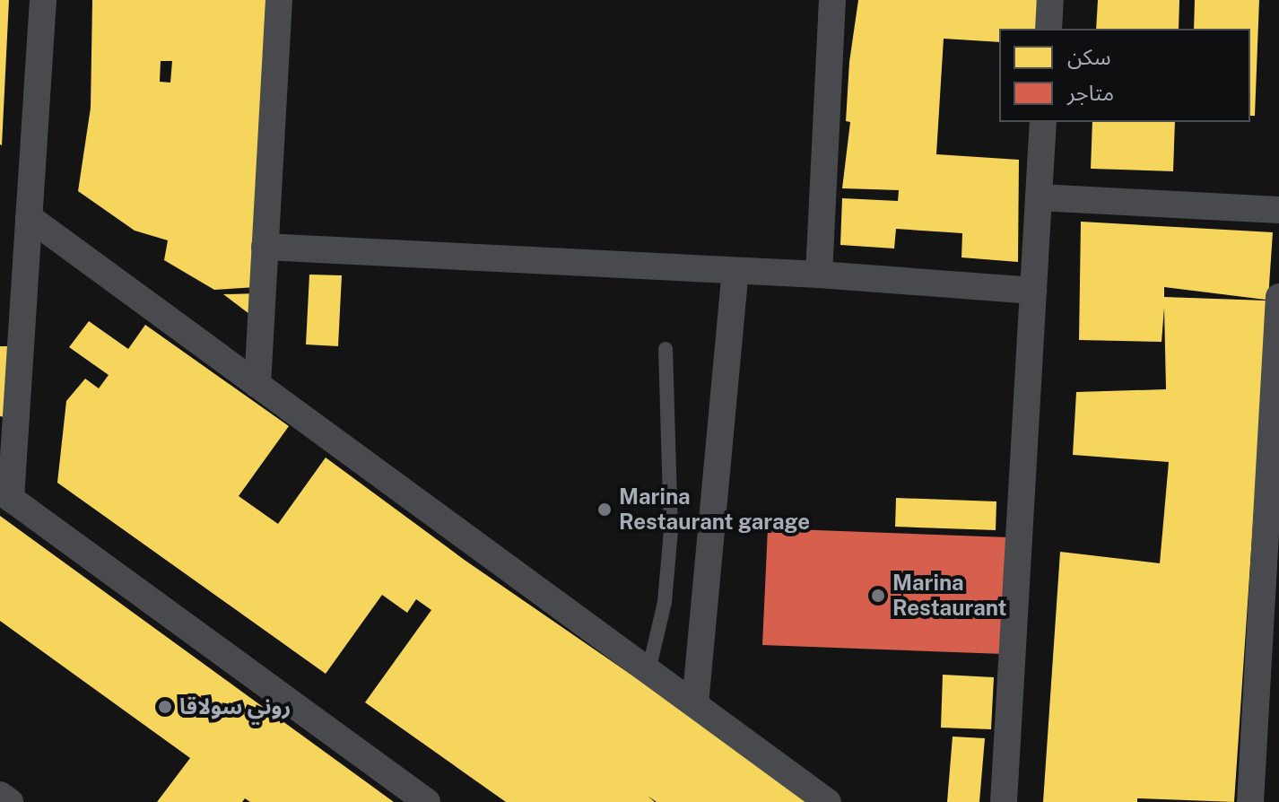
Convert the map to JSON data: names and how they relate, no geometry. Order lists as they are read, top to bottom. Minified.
{"places":["Marina Restaurant garage","Marina Restaurant","روني سولاقا"],"legend":["سكن","متاجر"]}
